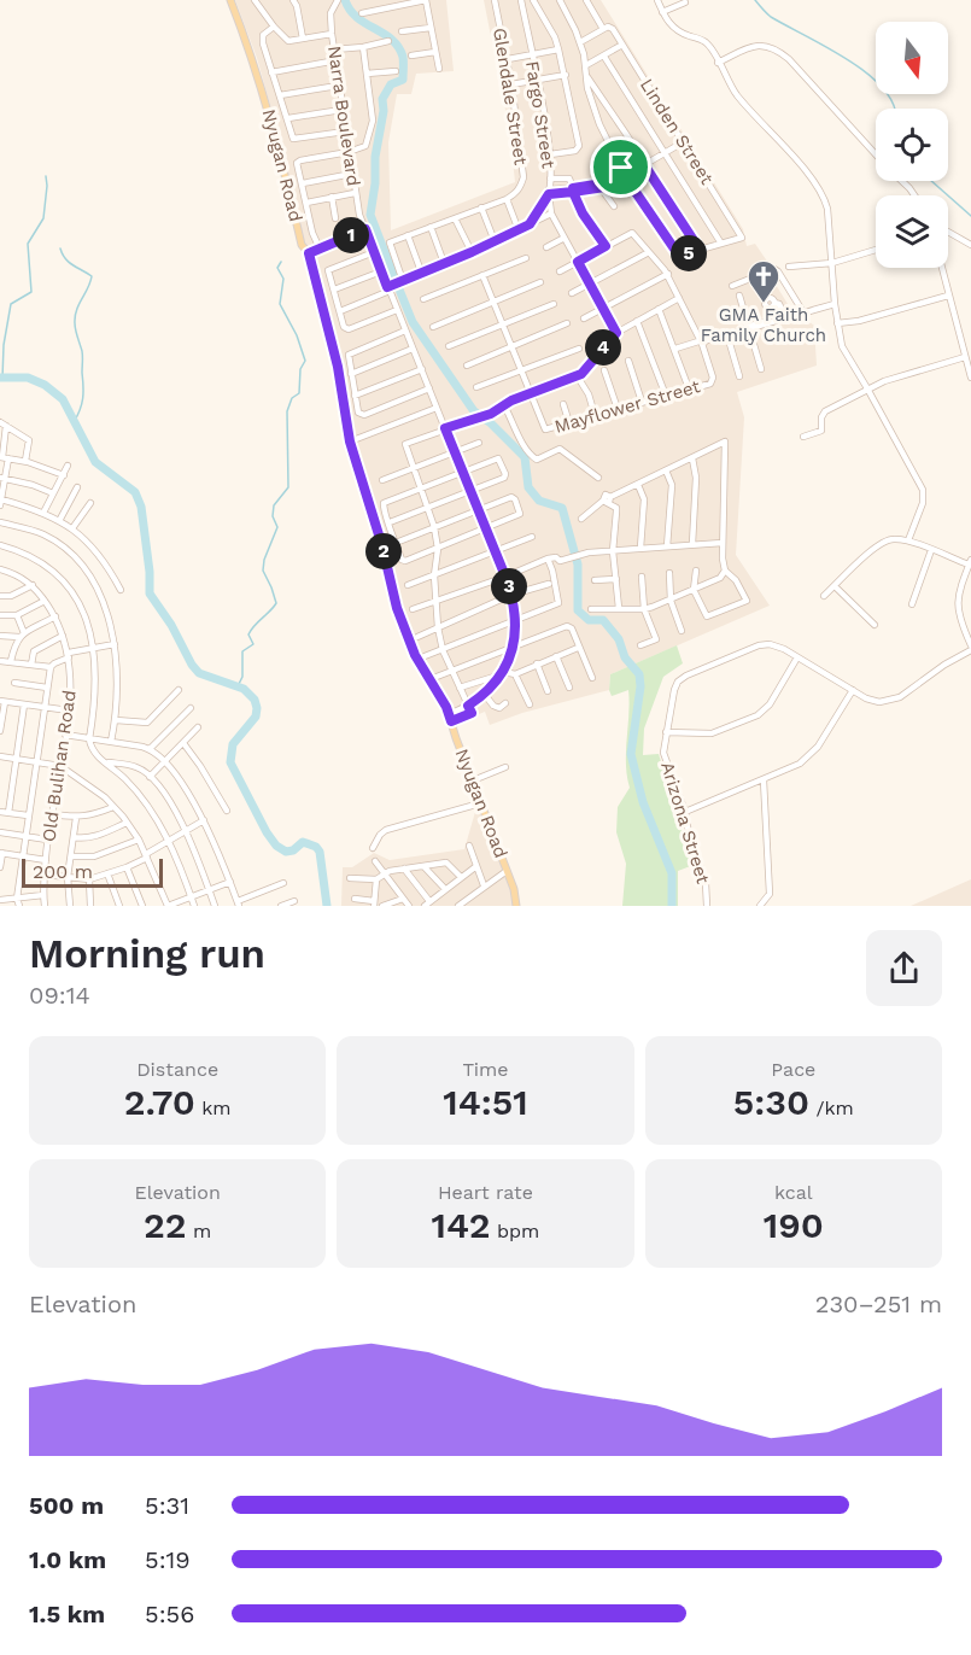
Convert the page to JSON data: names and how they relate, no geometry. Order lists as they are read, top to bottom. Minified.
{"streets":{"main road":["Nyugan Road"],"street":["Glendale Street","Fargo Street","Narra Boulevard","Linden Street","Mayflower Street","Old Bulihan Road","Arizona Street"]},"crossings":[["Narra Boulevard","Nyugan Road"]],"places":{"church":["GMA Faith Family Church"]},"scale_bar":"200 m","north":"bottom","page":{"pins":["1","5","4","2","3"],"scale":"200 m","heading":["Morning run","09:14"],"stats":[["Distance","2.70 km"],["Time","14:51"],["Pace","5:30 /km"],["Elevation","22 m"],["Heart rate","142 bpm"],["kcal","190"]],"chart":["Elevation","230–251 m"],"list":[{"name":"500 m","note":"5:31"},{"name":"1.0 km","note":"5:19"},{"name":"1.5 km","note":"5:56"}]}}
